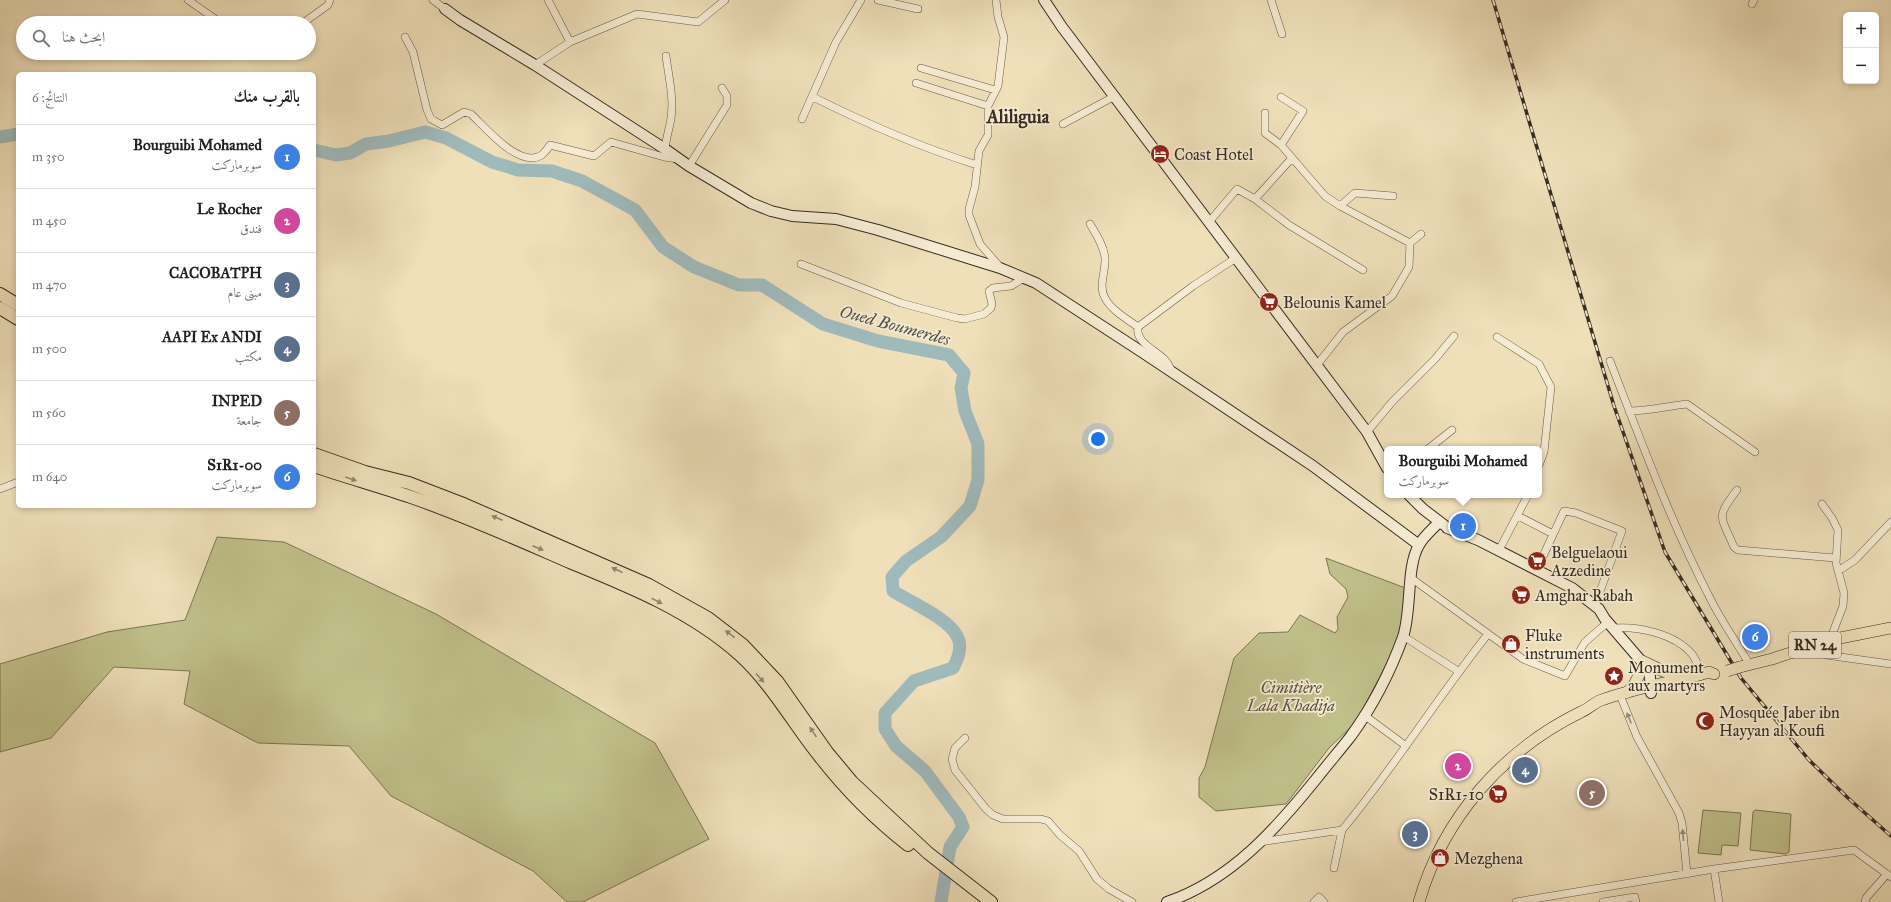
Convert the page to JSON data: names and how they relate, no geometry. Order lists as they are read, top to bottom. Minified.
{"streets":{"main road":["RN 24"]},"districts":["Aliliguia"],"water":["Oued Boumerdes"],"parks":["Cimitière Lala Khadija"],"places":{"hotel":["Coast Hotel"],"supermarket":["Belounis Kamel","Belguelaoui Azzedine","Amghar Rabah","S1R1-10"],"shop":["Fluke instruments","Mezghena"],"place":["Monument aux martyrs"],"mosque":["Mosquée Jaber ibn Hayyan al Koufi"]},"page":{"map_buttons":["+","−"],"search":"ابحث هنا","heading":["بالقرب منك","النتائج: 6"],"list":[{"mark":"1","name":"Bourguibi Mohamed","note":"سوبرماركت","value":"350 m"},{"mark":"2","name":"Le Rocher","note":"فندق","value":"450 m"},{"mark":"3","name":"CACOBATPH","note":"مبنى عام","value":"470 m"},{"mark":"4","name":"AAPI Ex ANDI","note":"مكتب","value":"500 m"},{"mark":"5","name":"INPED","note":"جامعة","value":"560 m"},{"mark":"6","name":"S1R1-00","note":"سوبرماركت","value":"640 m"}],"popup":["Bourguibi Mohamed","سوبرماركت"],"pins":["1","6","2","4","5","3"]}}
